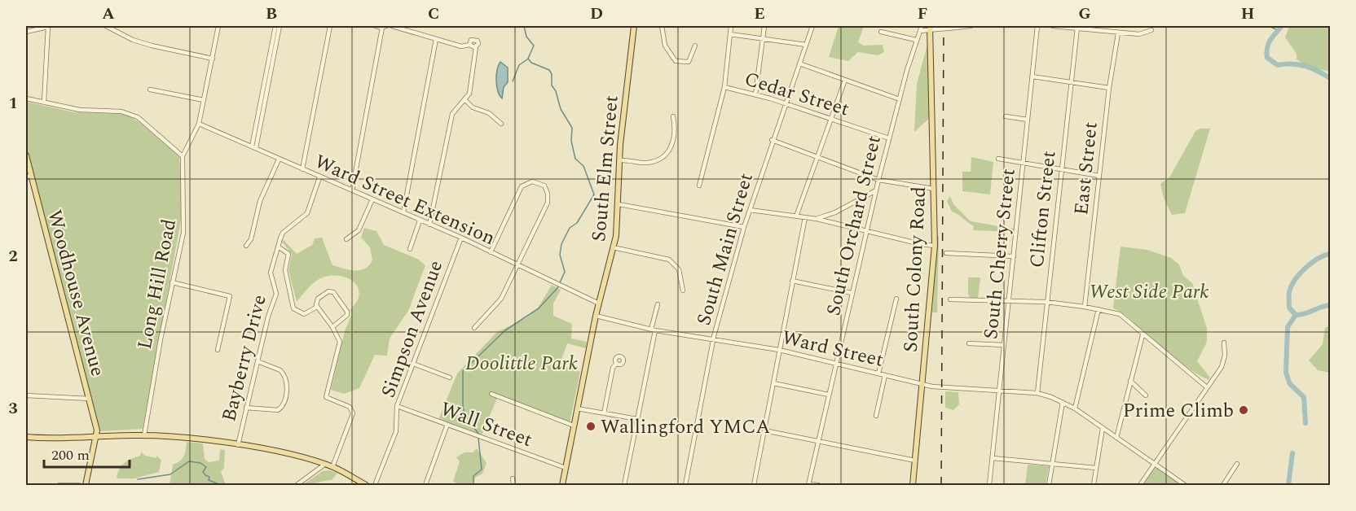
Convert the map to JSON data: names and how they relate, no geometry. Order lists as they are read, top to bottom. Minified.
{"streets":{"main road":["South Elm Street","South Colony Road","Woodhouse Avenue"],"street":["Cedar Street","East Street","Ward Street Extension","Clifton Street","South Orchard Street","South Main Street","South Cherry Street","Long Hill Road","Simpson Avenue","Ward Street","Bayberry Drive","Wall Street"]},"crossings":[["Cedar Street","South Orchard Street"],["Cedar Street","South Main Street"],["South Elm Street","Ward Street Extension"],["South Elm Street","Ward Street"],["South Elm Street","Wall Street"],["Ward Street Extension","Long Hill Road"],["Ward Street Extension","Simpson Avenue"],["Ward Street Extension","Bayberry Drive"],["Clifton Street","Ward Street"],["South Orchard Street","Ward Street"],["South Main Street","Ward Street"],["South Cherry Street","Ward Street"],["South Colony Road","Ward Street"],["Simpson Avenue","Wall Street"]],"parks":["West Side Park","Doolittle Park"],"places":["Prime Climb","Wallingford YMCA"],"scale_bar":"200 m","grid":{"columns":["A","B","C","D","E","F","G","H"],"rows":["1","2","3"]}}
